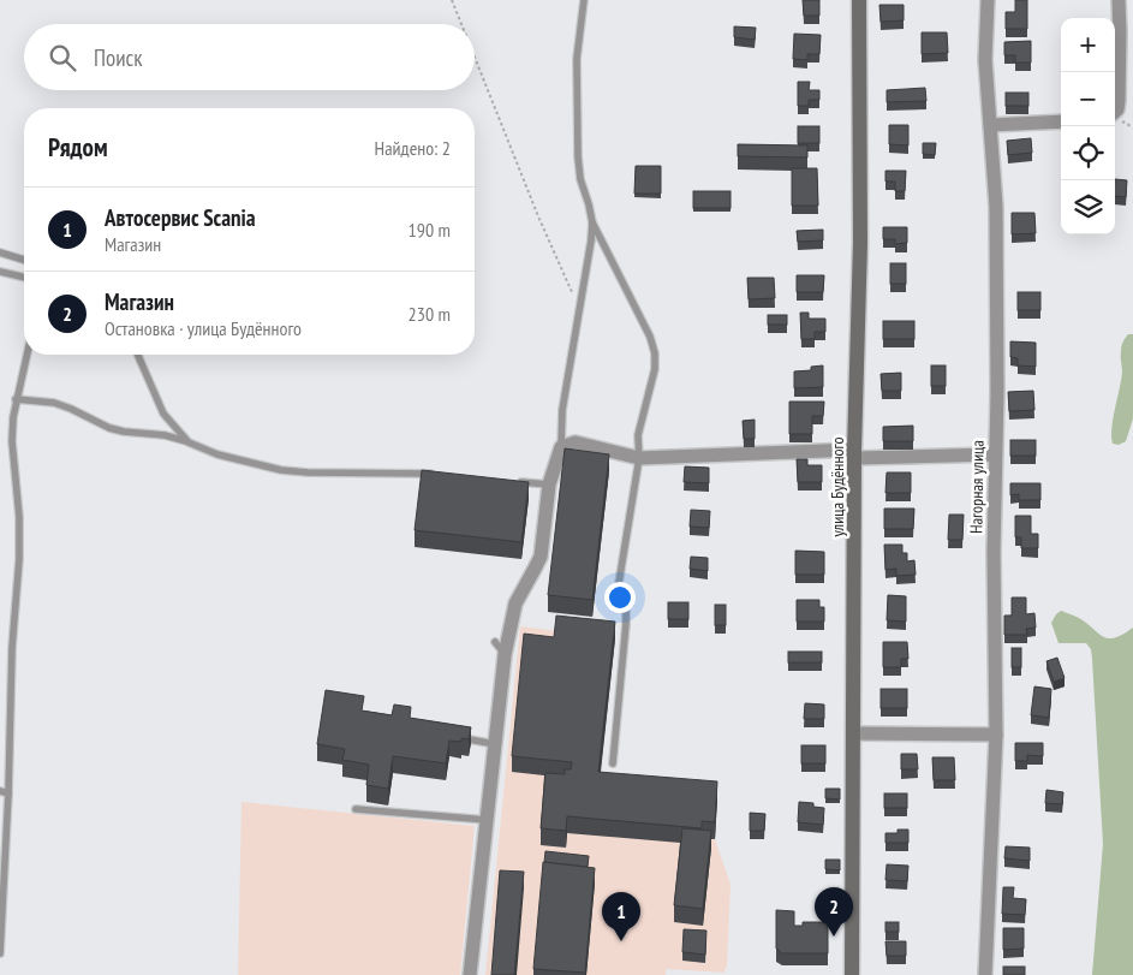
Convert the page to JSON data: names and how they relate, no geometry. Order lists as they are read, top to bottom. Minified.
{"streets":{"main road":["улица Будённого"],"street":["Нагорная улица"]},"page":{"map_buttons":["+","−"],"search":"Поиск","heading":["Рядом","Найдено: 2"],"list":[{"mark":"1","name":"Автосервис Scania","note":"Магазин","value":"190 m"},{"mark":"2","name":"Магазин","note":"Остановка · улица Будённого","value":"230 m"}],"pins":["2","1"]}}
